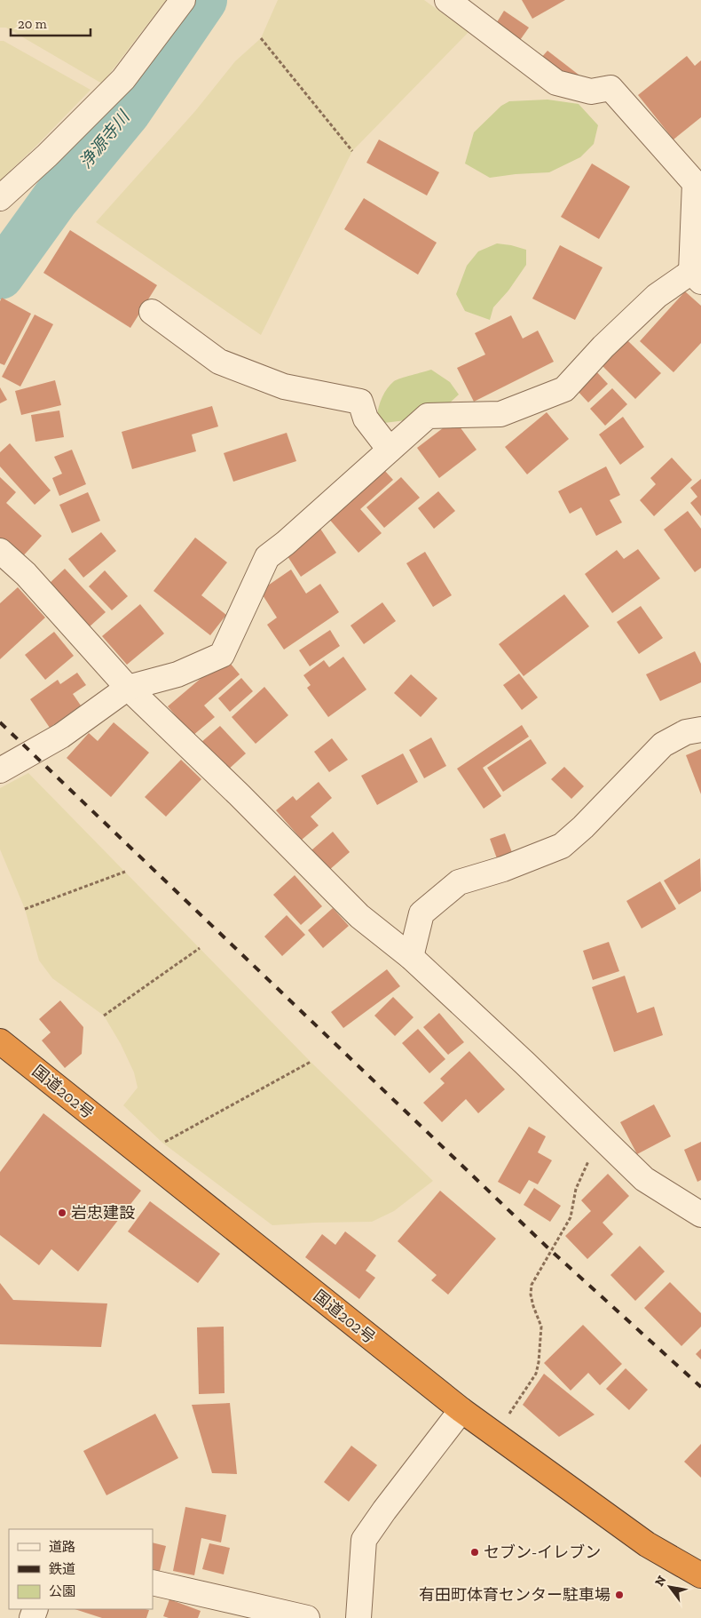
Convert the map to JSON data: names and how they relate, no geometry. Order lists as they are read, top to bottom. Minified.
{"streets":{"highway":["国道202号"]},"water":["浄源寺川"],"places":["岩忠建設","セブン-イレブン","有田町体育センター駐車場"],"legend":["道路","鉄道","公園"],"scale_bar":"20 m","north":"top left"}
